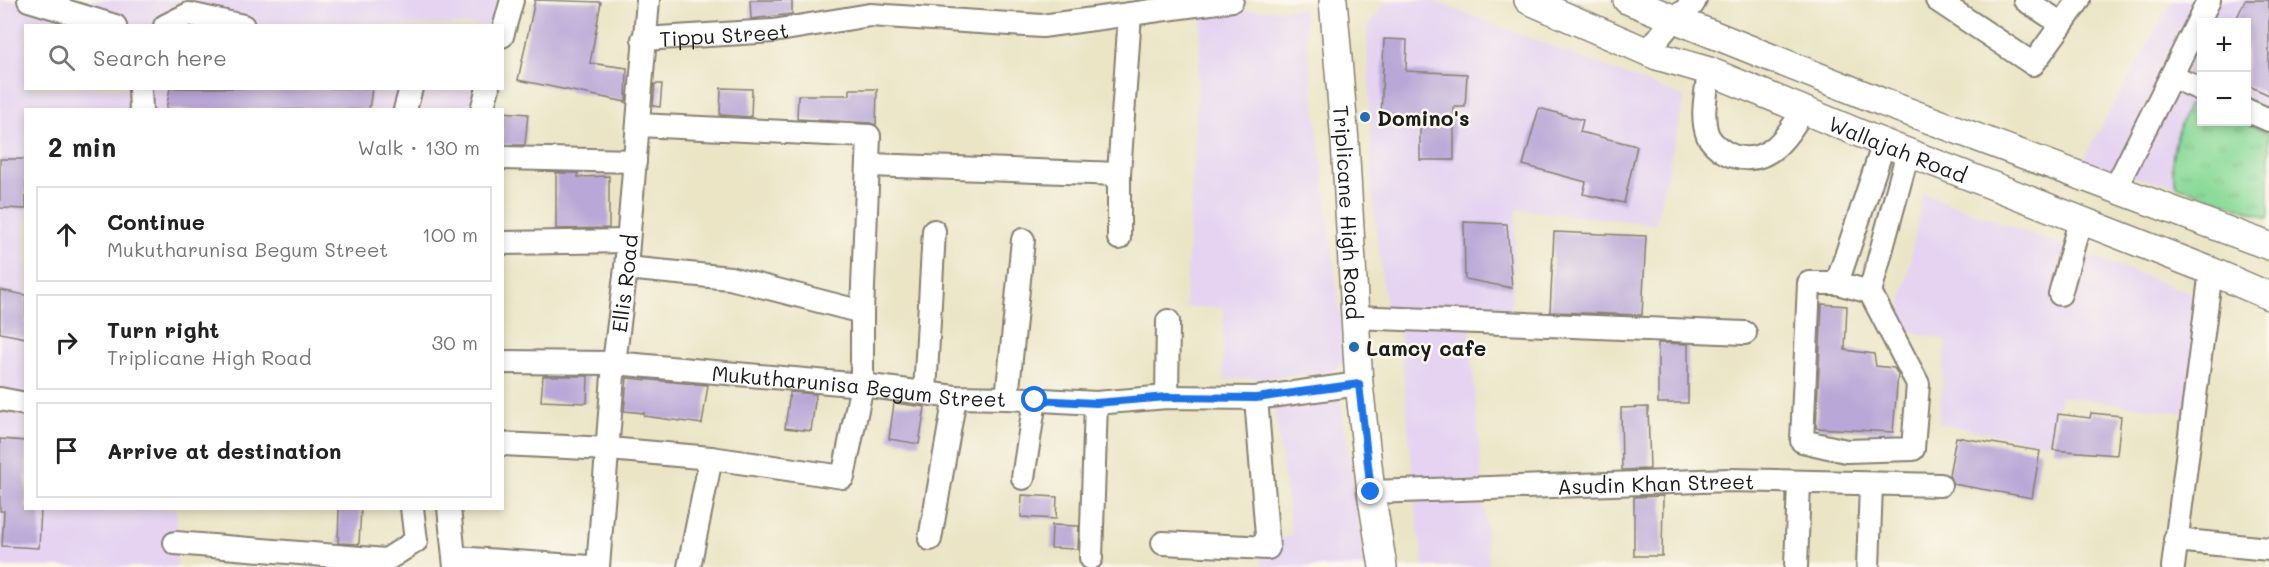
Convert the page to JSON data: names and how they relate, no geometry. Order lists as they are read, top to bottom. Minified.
{"streets":{"main road":["Wallajah Road","Triplicane High Road"],"street":["Tippu Street","Ellis Road","Mukutharunisa Begum Street","Asudin Khan Street"]},"crossings":[["Tippu Street","Ellis Road"],["Triplicane High Road","Mukutharunisa Begum Street"],["Triplicane High Road","Asudin Khan Street"],["Ellis Road","Mukutharunisa Begum Street"]],"places":["Domino's","Lamcy cafe"],"page":{"map_buttons":["+","−"],"search":"Search here","heading":["2 min","Walk · 130 m"],"list":[["Continue","Mukutharunisa Begum Street","100 m"],["Turn right","Triplicane High Road","30 m"],"Arrive at destination"]}}
